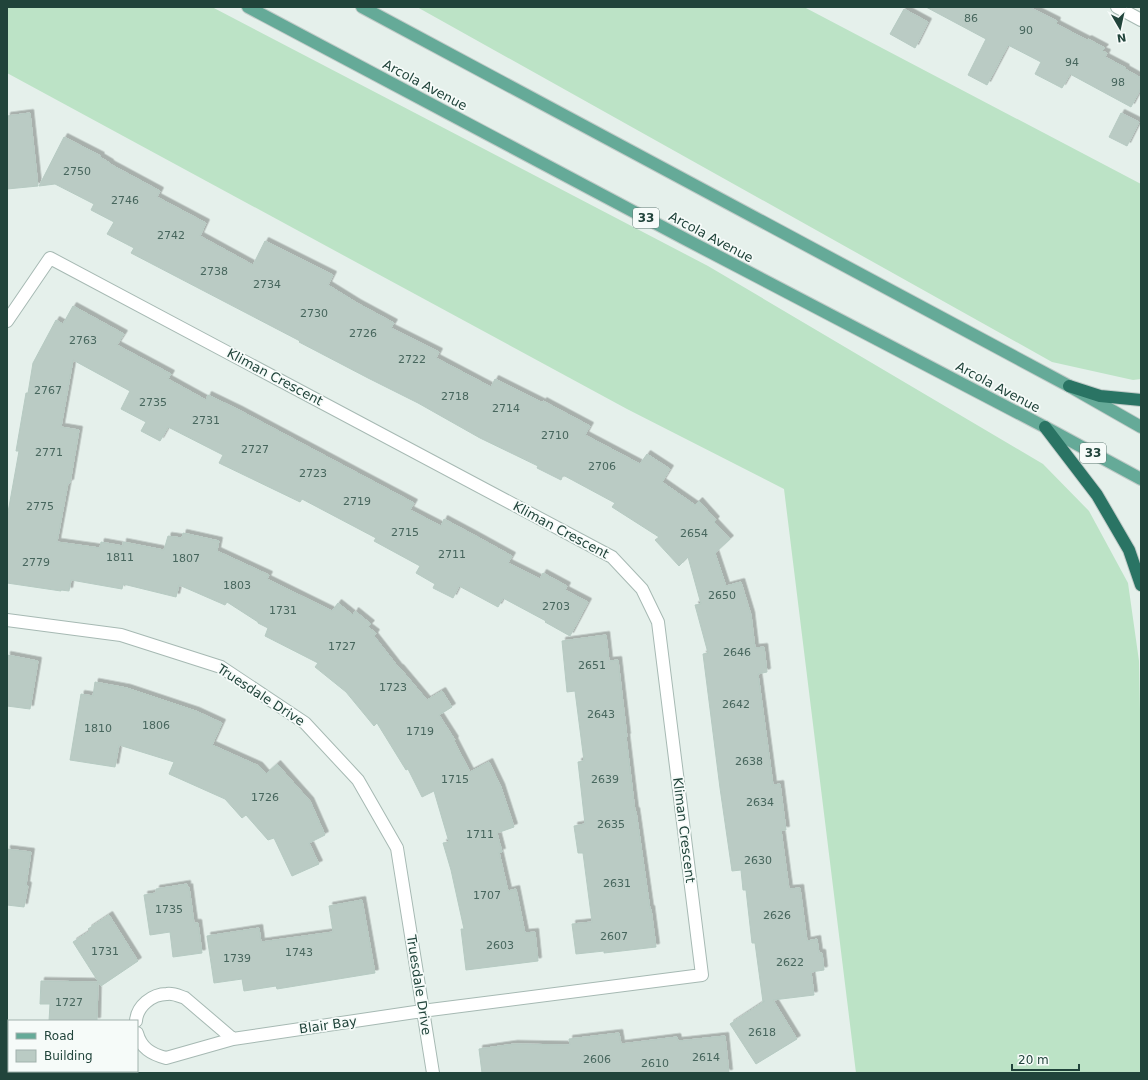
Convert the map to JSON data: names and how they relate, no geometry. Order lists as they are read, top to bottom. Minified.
{"streets":{"main road":["Arcola Avenue","33"],"street":["Kliman Crescent","Truesdale Drive","Blair Bay"]},"crossings":[["Kliman Crescent","Truesdale Drive"],["Kliman Crescent","Blair Bay"],["Truesdale Drive","Blair Bay"]],"house_numbers":["86","90","94","98","2750","2746","2742","2738","2734","2730","2726","2763","2722","2767","2718","2735","2714","2731","2710","2727","2771","2706","2723","2719","2775","2715","2654","2711","1811","1807","2779","1803","2650","2703","1731","1727","2646","2651","1723","2642","2643","1806","1810","1719","2638","1715","2639","1726","2634","2635","1711","2630","2631","1707","1735","2626","2607","2603","1731","1743","1739","2622","1727","2618","2614","2606","2610"],"legend":["Road","Building"],"scale_bar":"20 m","north":"bottom"}
